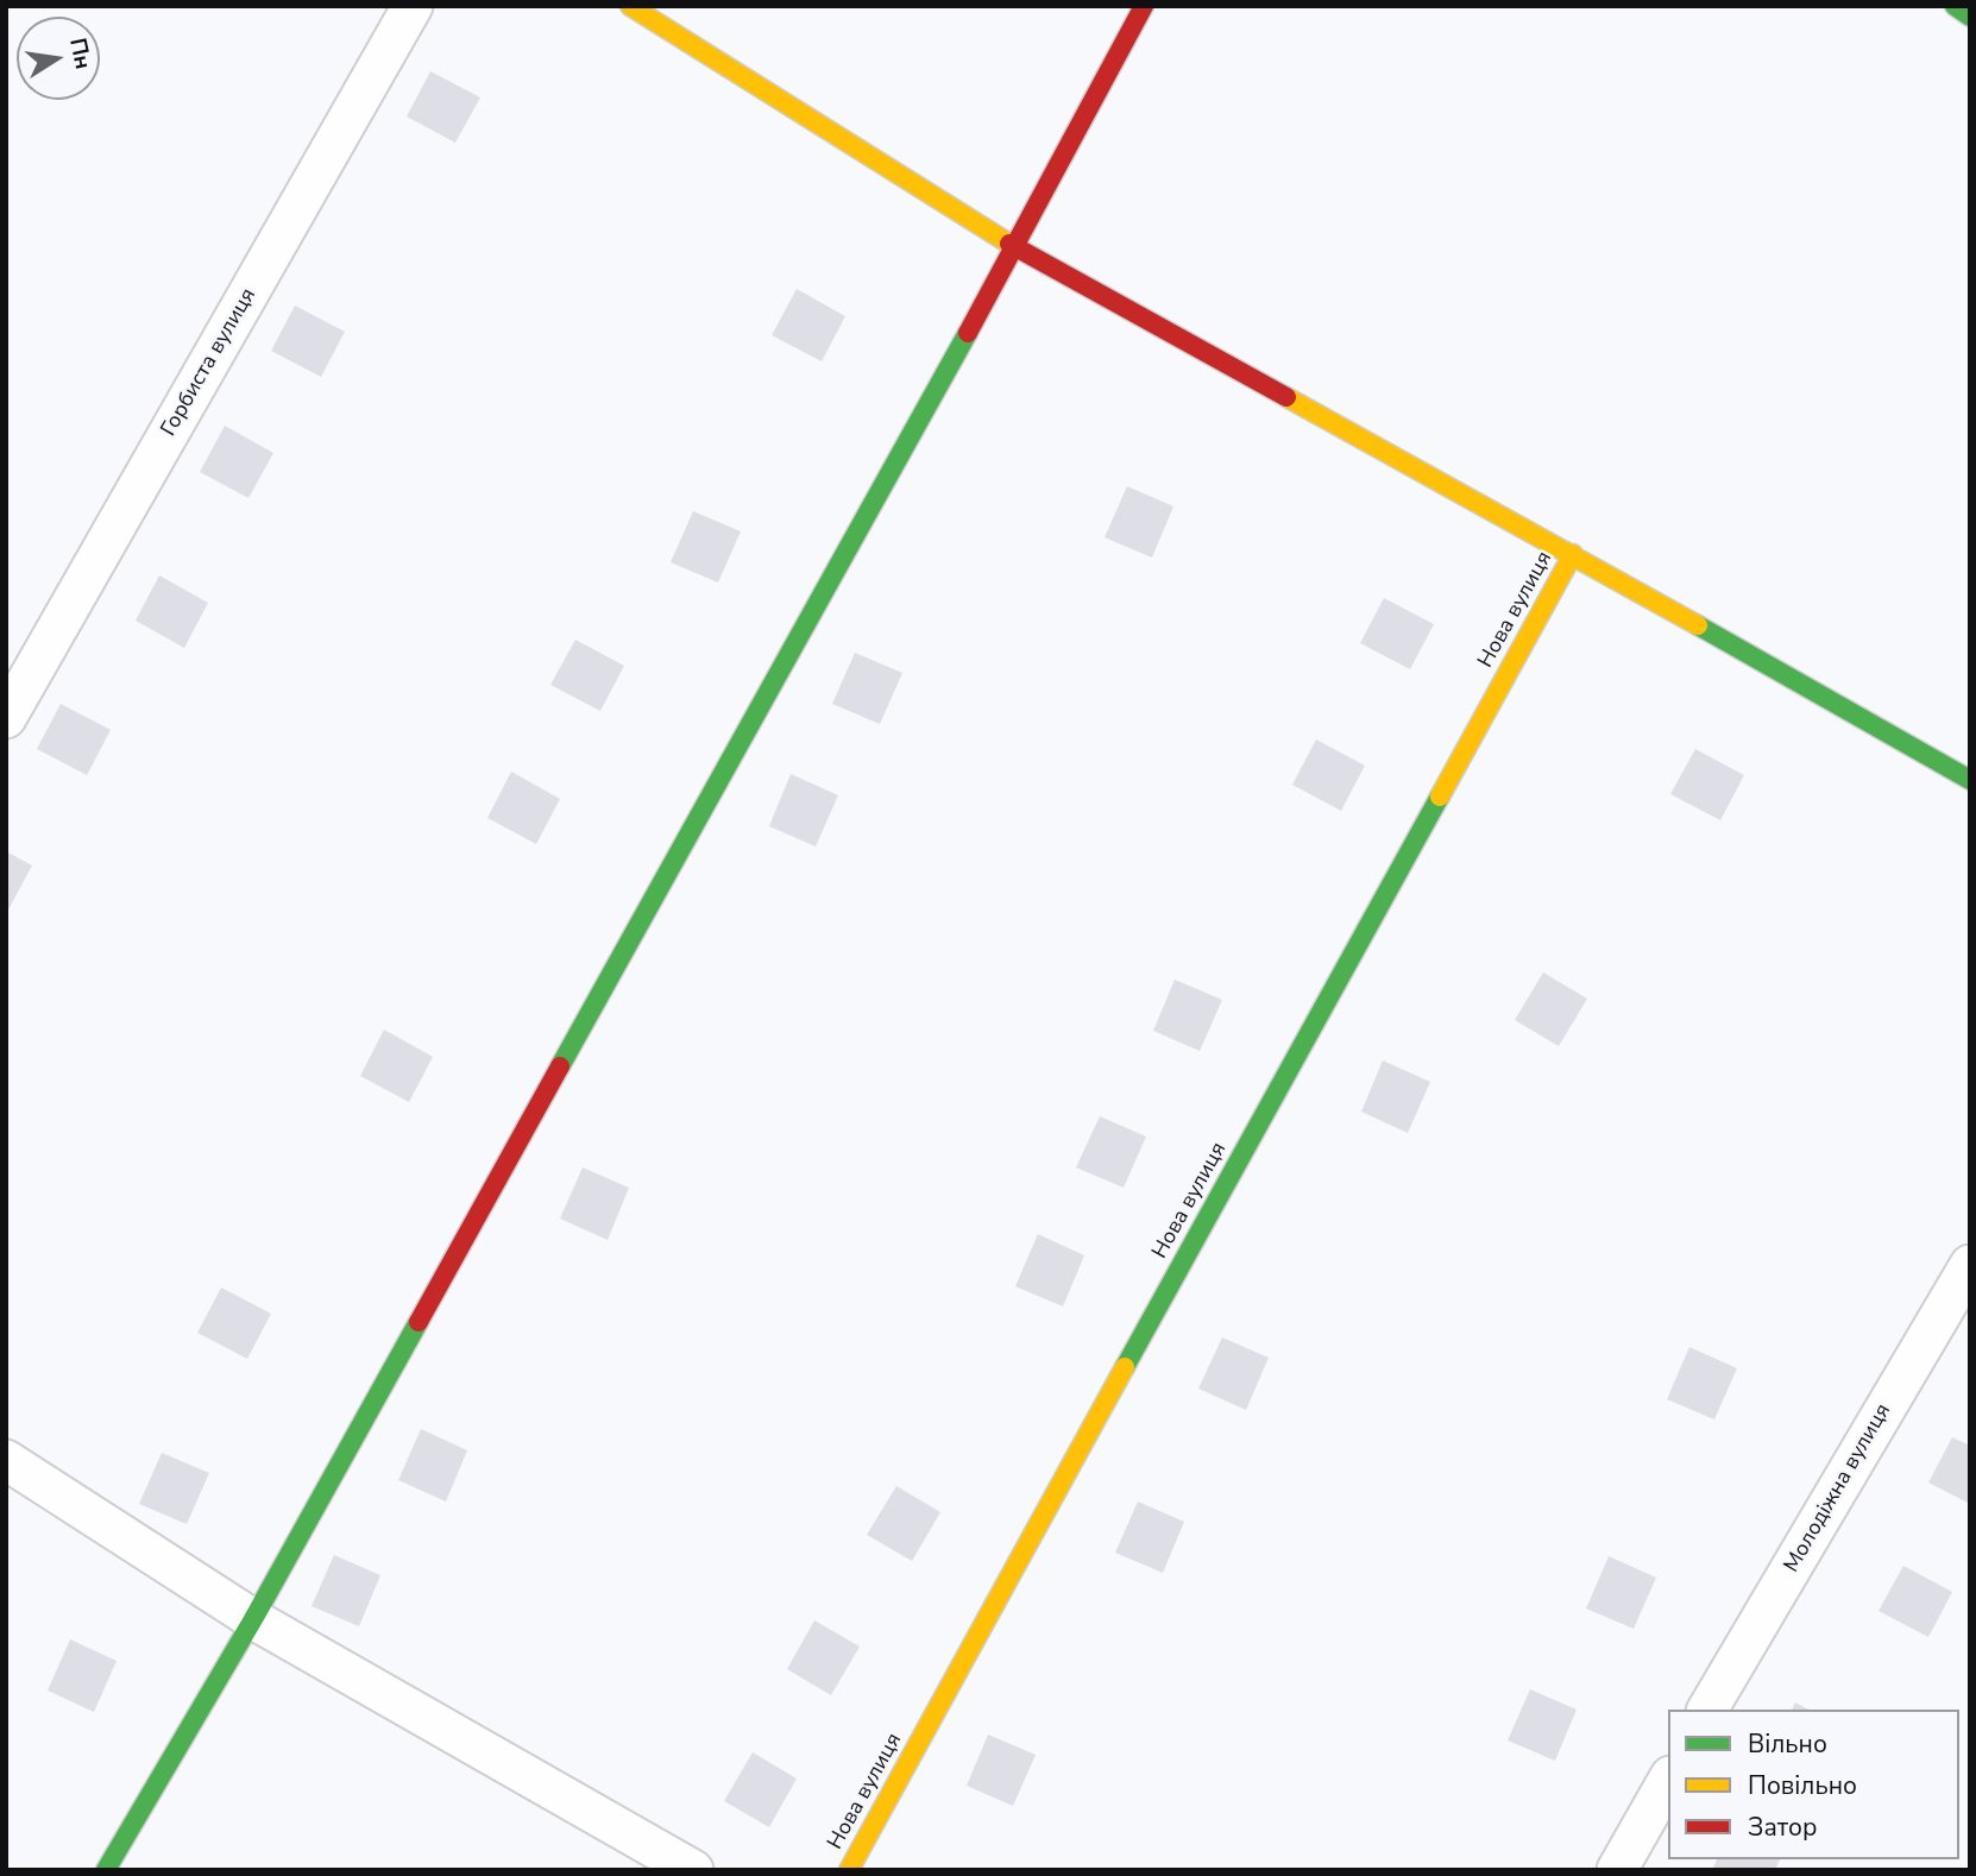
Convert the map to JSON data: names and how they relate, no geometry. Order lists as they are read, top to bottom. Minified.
{"streets":{"street":["Горбиста вулиця","Нова вулиця","Молодіжна вулиця"]},"legend":["Вільно","Повільно","Затор"],"north":"right"}
